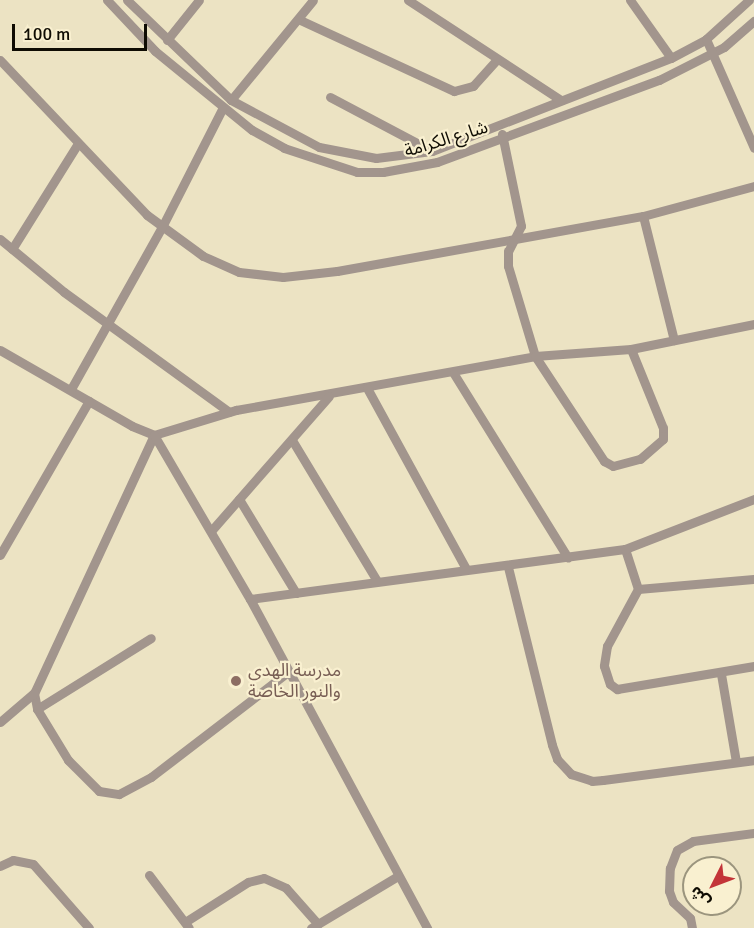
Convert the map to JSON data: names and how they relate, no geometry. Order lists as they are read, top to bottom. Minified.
{"streets":{"street":["شارع الكرامة"]},"places":["مدرسة الهدى والنور الخاصة"],"scale_bar":"100 m","north":"bottom left"}
